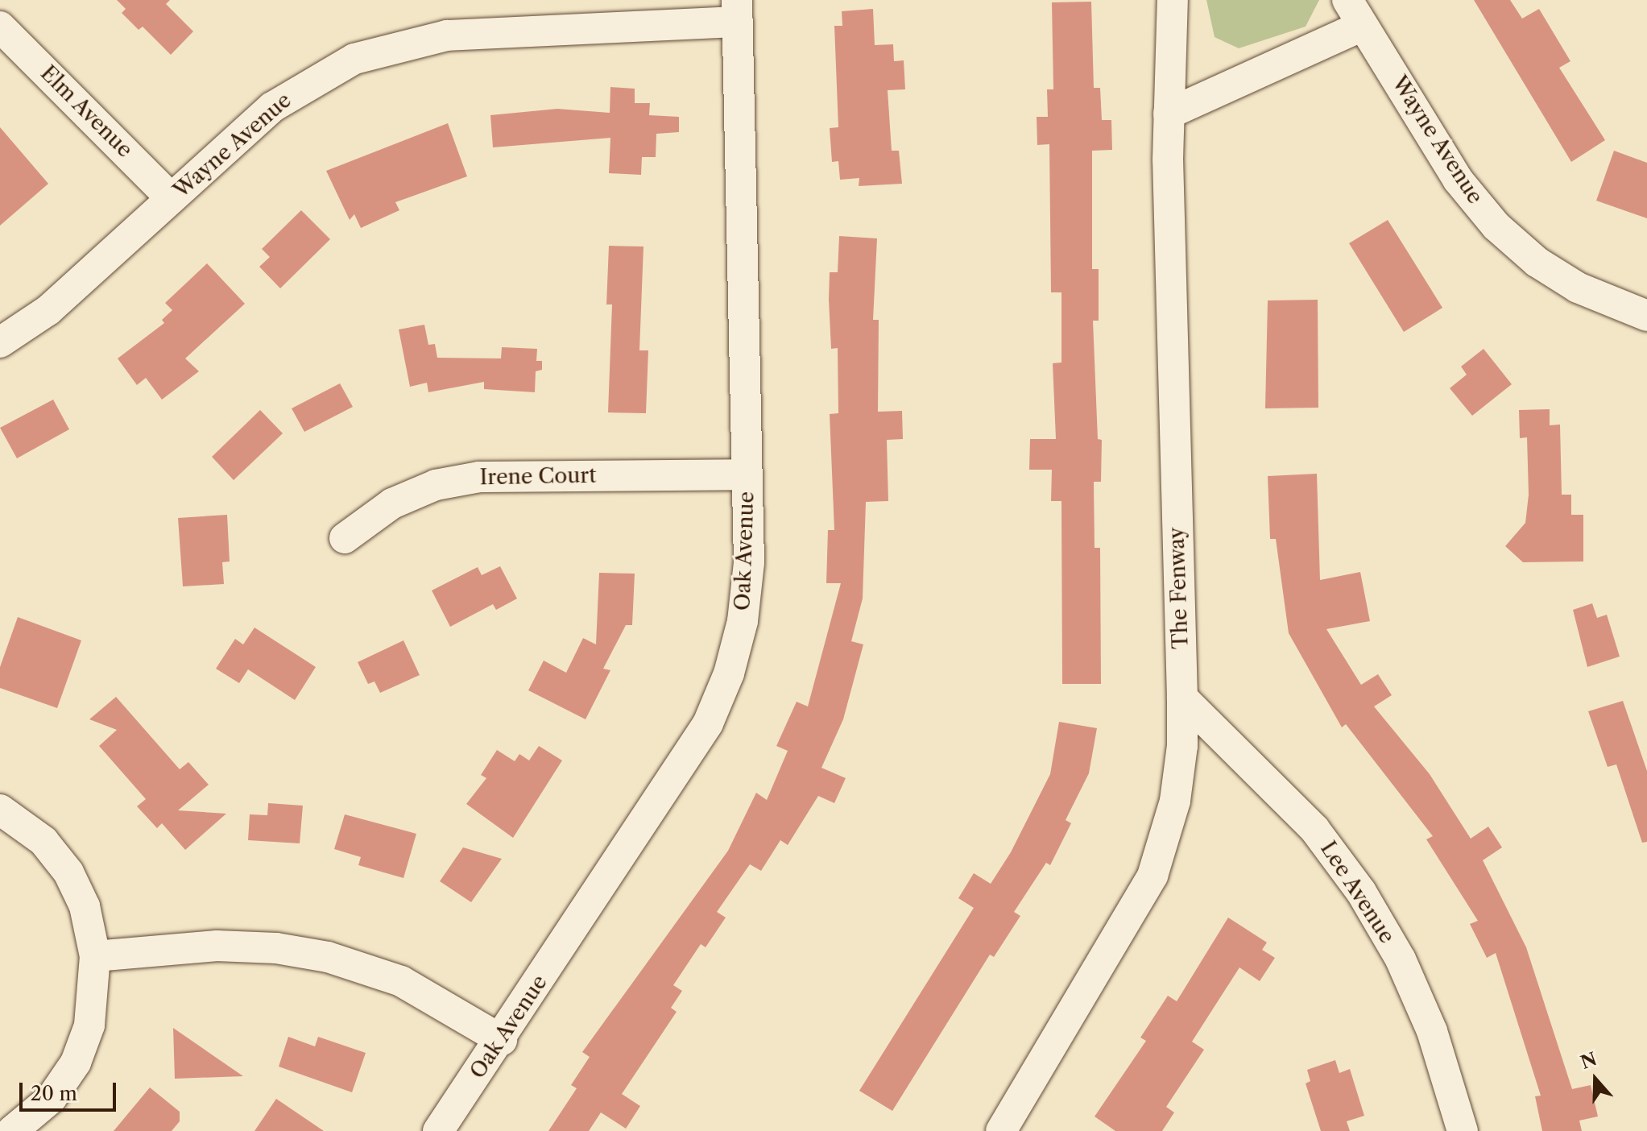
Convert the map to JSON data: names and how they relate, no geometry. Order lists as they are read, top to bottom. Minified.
{"streets":{"street":["Elm Avenue","Wayne Avenue","Irene Court","Oak Avenue","The Fenway","Lee Avenue"]},"crossings":[["Elm Avenue","Wayne Avenue"],["Wayne Avenue","Oak Avenue"],["Irene Court","Oak Avenue"],["The Fenway","Lee Avenue"]],"scale_bar":"20 m","north":"top"}
